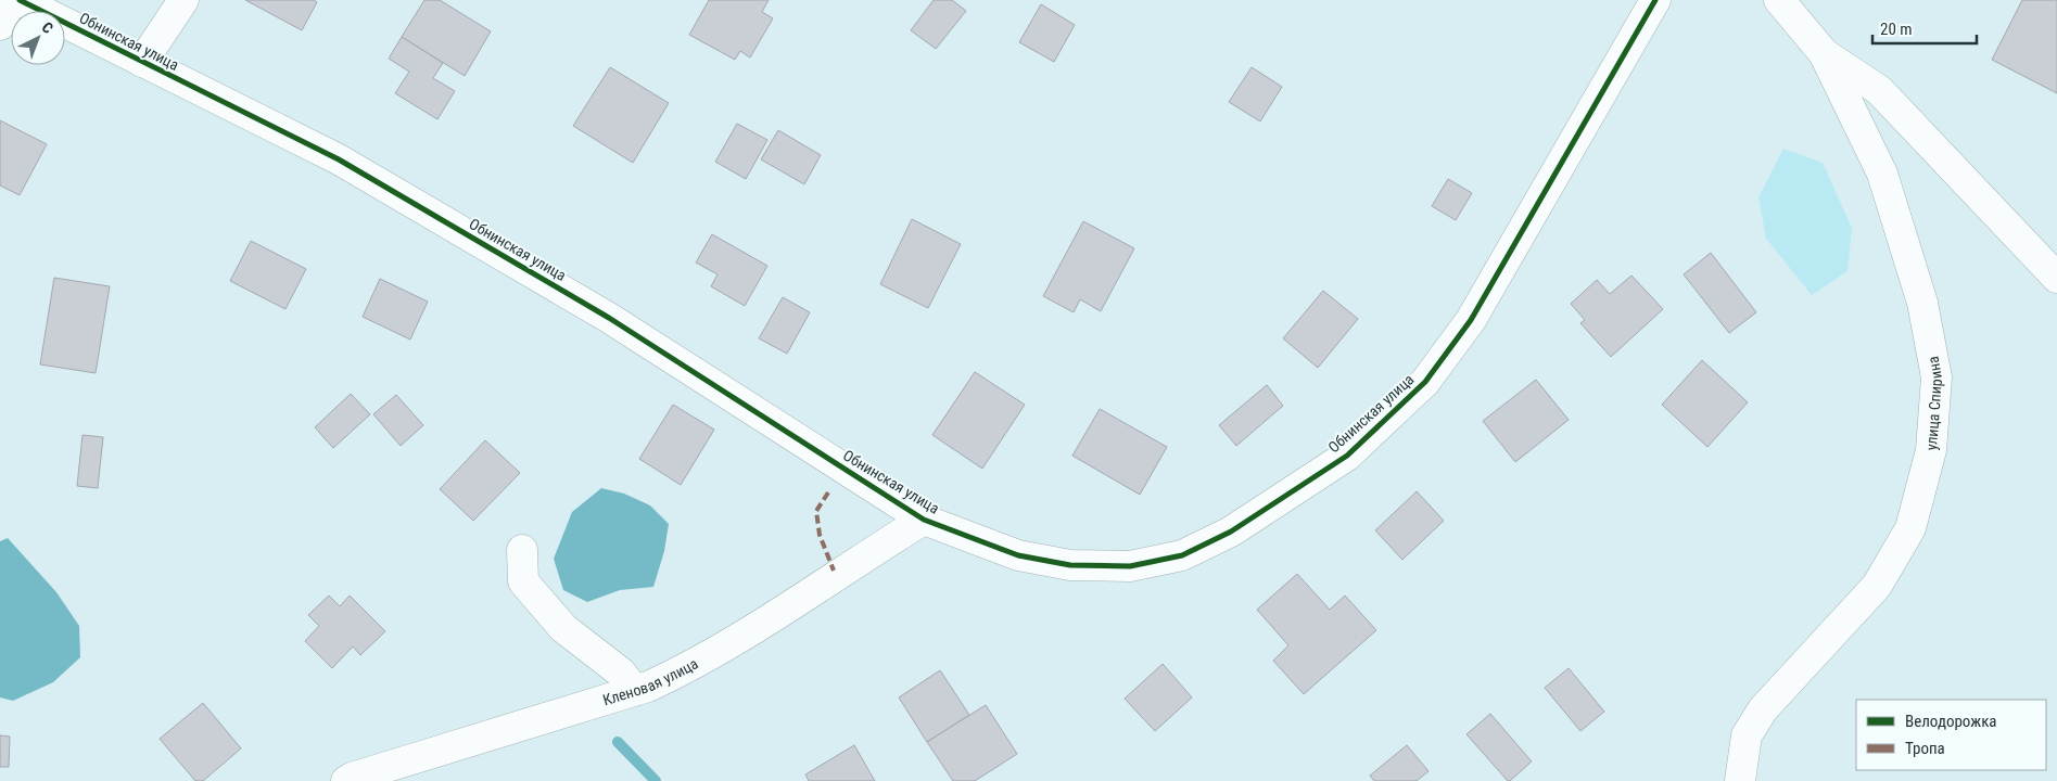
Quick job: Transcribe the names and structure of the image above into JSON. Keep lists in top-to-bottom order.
{
  "streets": {
    "street": ["Обнинская улица", "улица Спирина", "Кленовая улица"]
  },
  "crossings": [
    ["Обнинская улица", "Кленовая улица"]
  ],
  "legend": ["Велодорожка", "Тропа"],
  "scale_bar": "20 m",
  "north": "top right"
}
